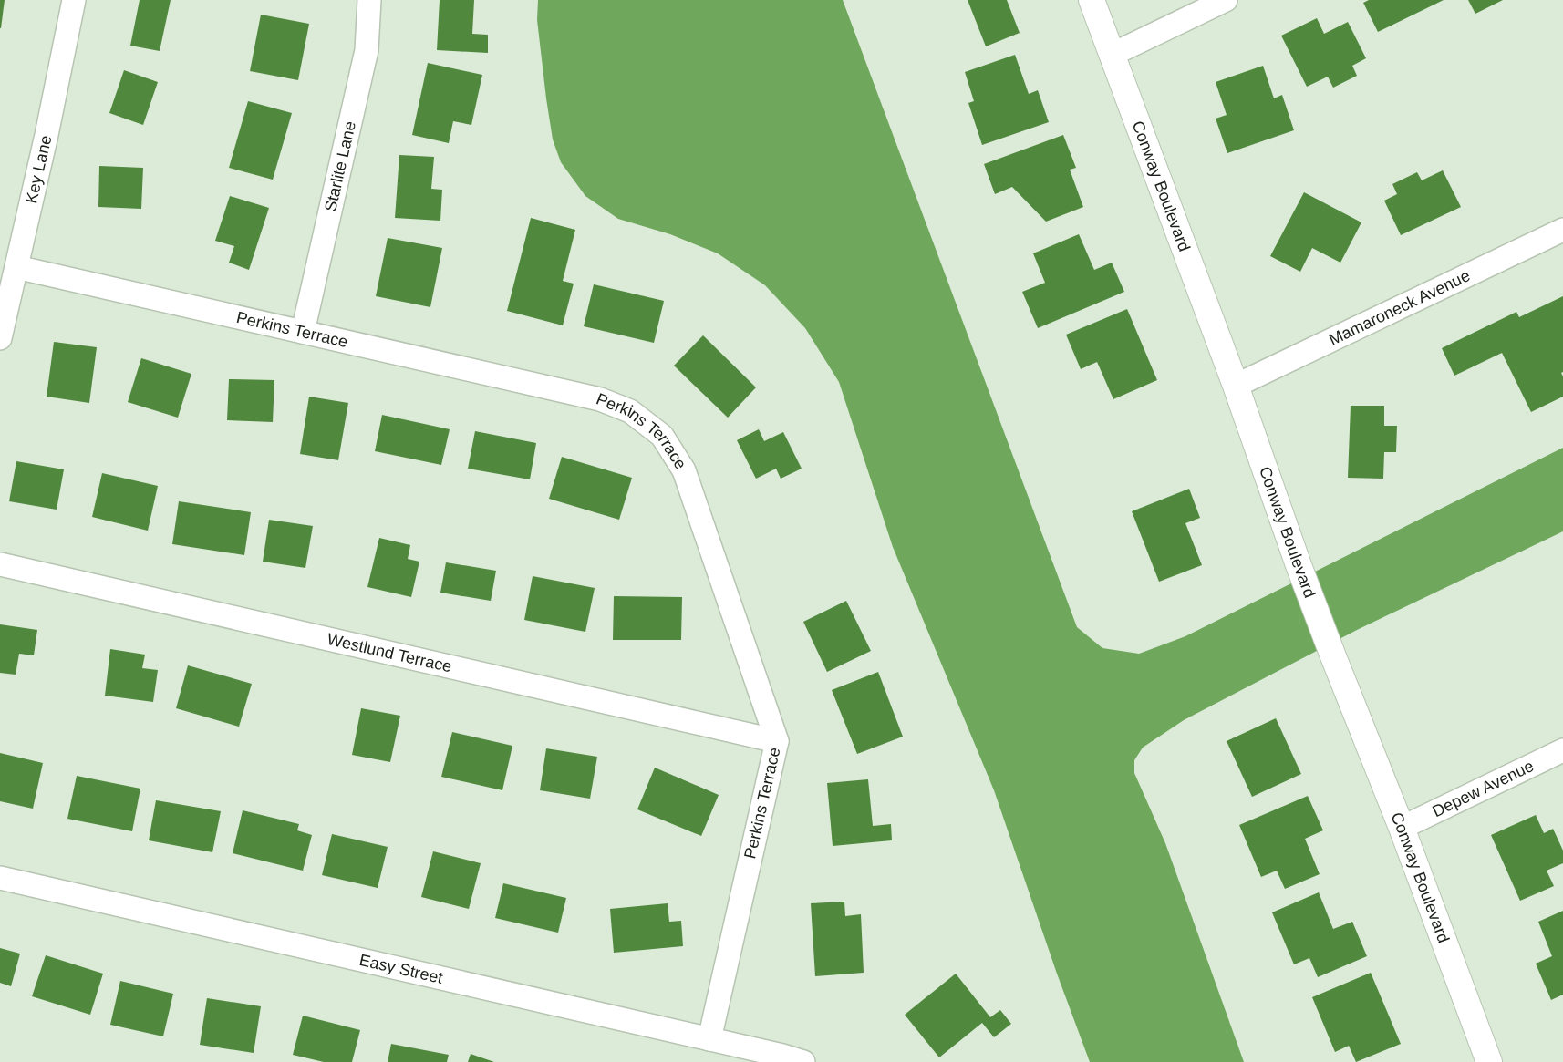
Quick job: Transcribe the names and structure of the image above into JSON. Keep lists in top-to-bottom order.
{
  "streets": {
    "street": [
      "Starlite Lane",
      "Key Lane",
      "Conway Boulevard",
      "Mamaroneck Avenue",
      "Perkins Terrace",
      "Westlund Terrace",
      "Depew Avenue",
      "Easy Street"
    ]
  },
  "crossings": [
    ["Starlite Lane", "Perkins Terrace"],
    ["Key Lane", "Perkins Terrace"],
    ["Conway Boulevard", "Mamaroneck Avenue"],
    ["Conway Boulevard", "Depew Avenue"],
    ["Perkins Terrace", "Westlund Terrace"],
    ["Perkins Terrace", "Easy Street"]
  ]
}
